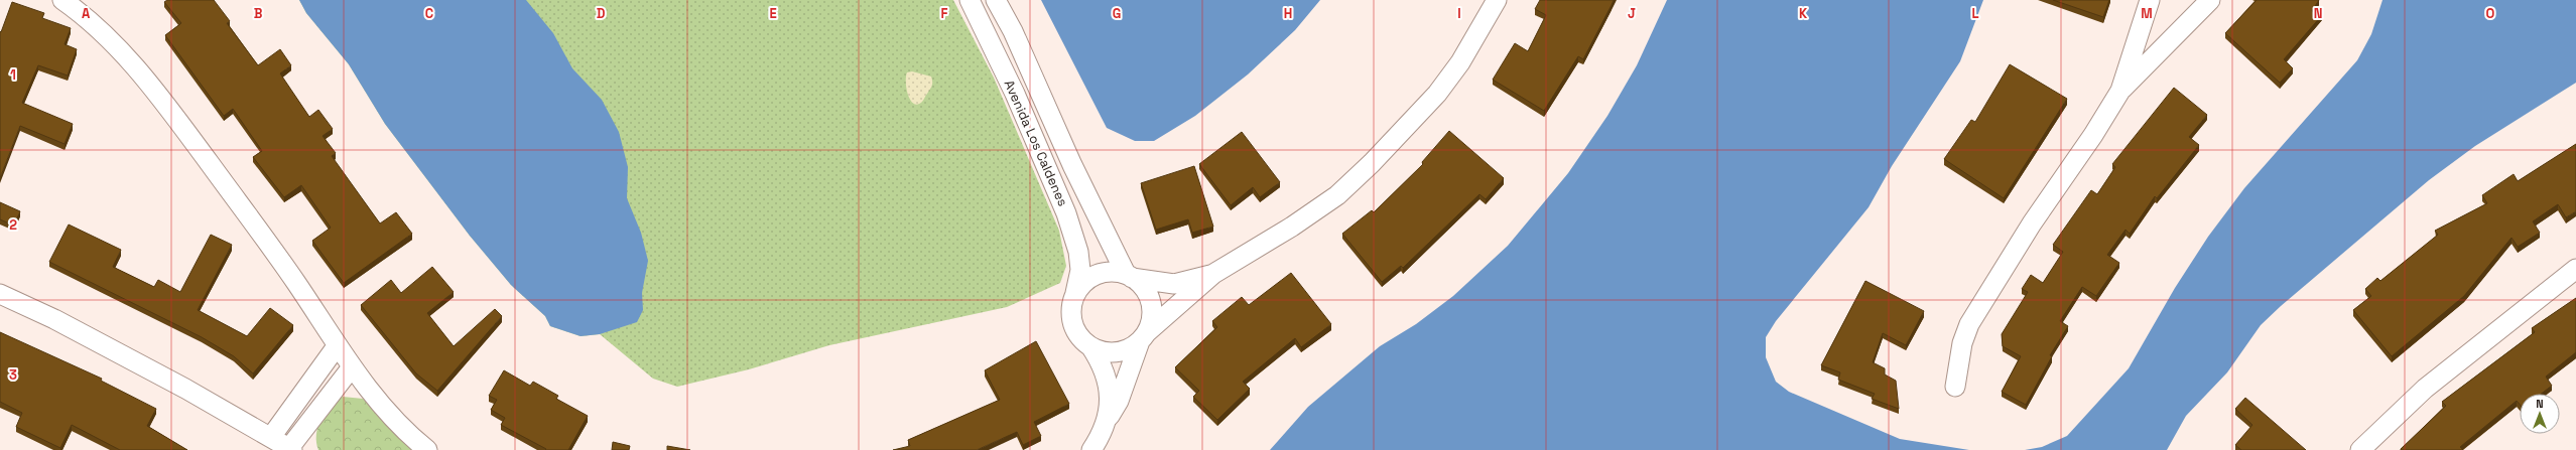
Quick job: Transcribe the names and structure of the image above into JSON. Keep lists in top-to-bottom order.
{
  "streets": {
    "street": ["Avenida Los Caldenes"]
  },
  "north": "top",
  "grid": {
    "columns": [
      "A",
      "B",
      "C",
      "D",
      "E",
      "F",
      "G",
      "H",
      "I",
      "J",
      "K",
      "L",
      "M",
      "N",
      "O"
    ],
    "rows": ["1", "2", "3"]
  }
}
